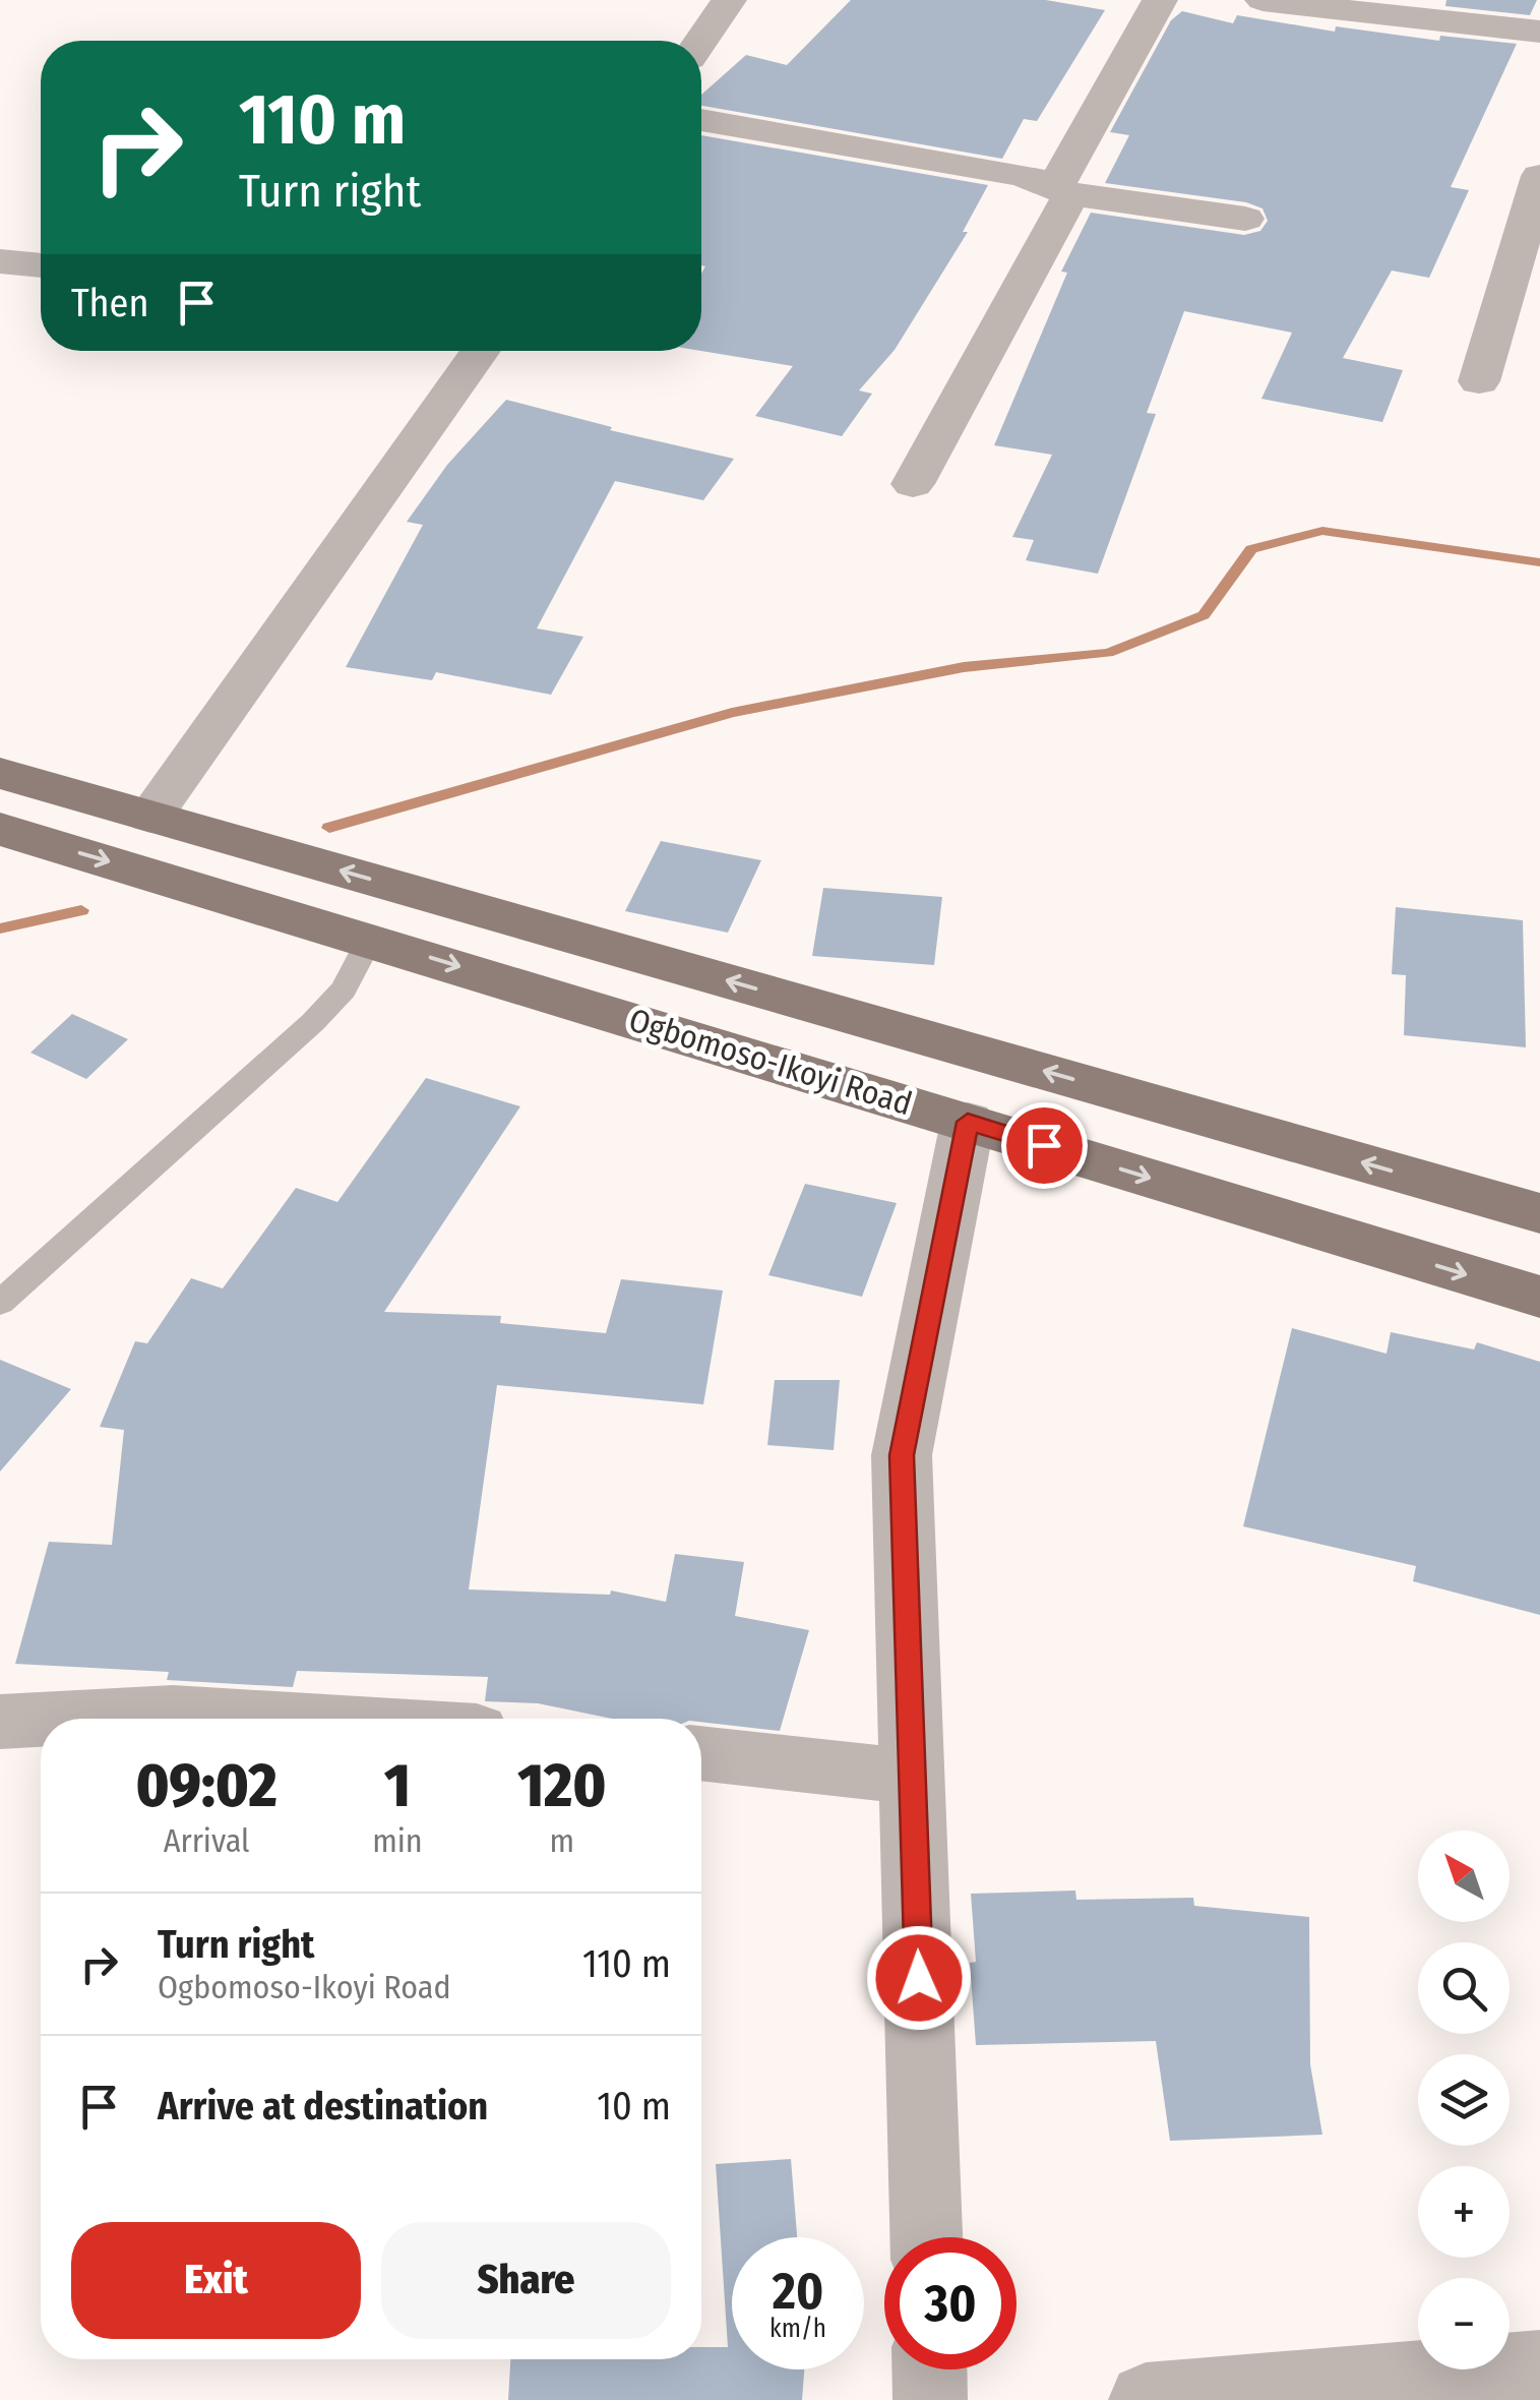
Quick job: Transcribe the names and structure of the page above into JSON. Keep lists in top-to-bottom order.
{
  "streets": {
    "main road": ["Ogbomoso-Ikoyi Road"]
  },
  "north": "top left",
  "page": {
    "turn": ["110 m", "Turn right"],
    "then": "Then",
    "eta": [
      "09:02",
      "Arrival",
      "1",
      "min",
      "120",
      "m"
    ],
    "map_buttons": ["+", "−"],
    "list": [
      {
        "name": "Turn right",
        "note": "Ogbomoso-Ikoyi Road",
        "value": "110 m"
      },
      {
        "name": "Arrive at destination",
        "value": "10 m"
      }
    ],
    "buttons": ["Exit", "Share"],
    "speed": "20 km/h",
    "limit": "30"
  }
}
